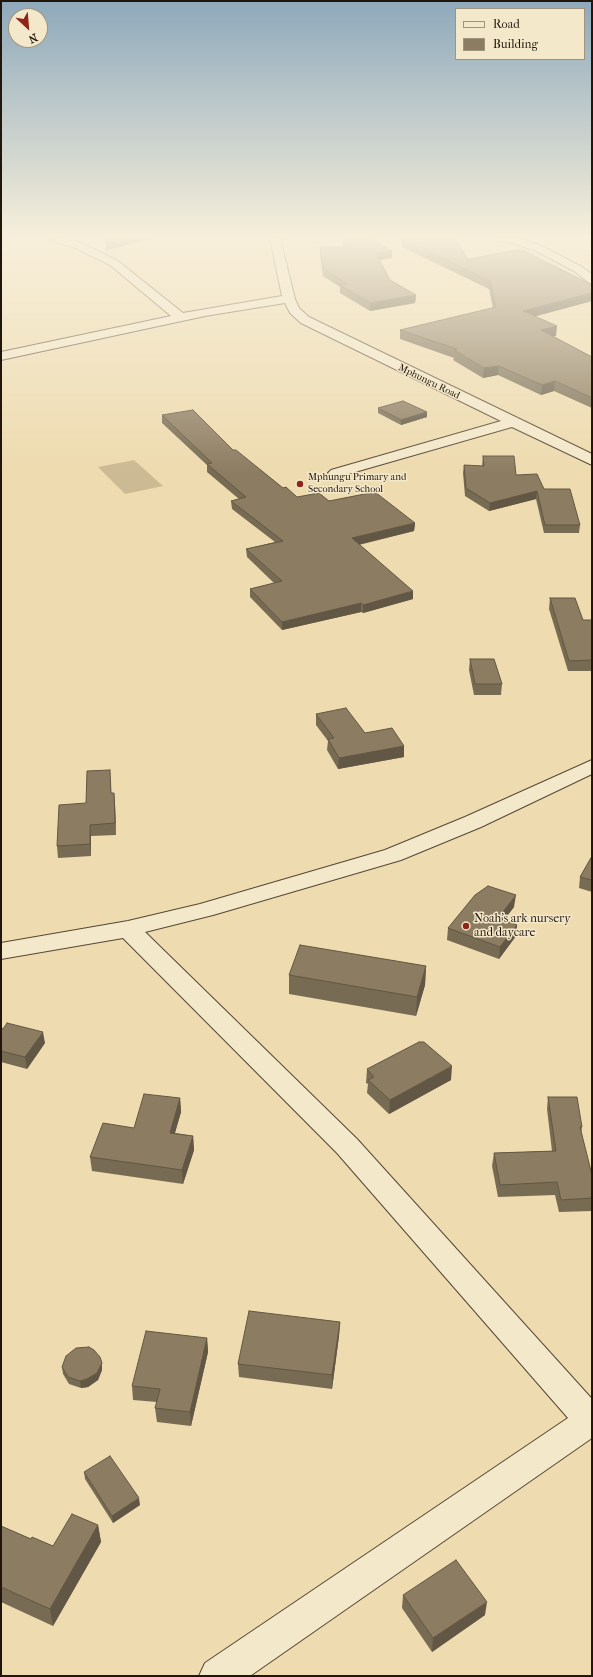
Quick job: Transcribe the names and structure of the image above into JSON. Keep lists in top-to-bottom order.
{
  "streets": {
    "street": ["Mphungu Road"]
  },
  "places": ["Mphungu Primary and Secondary School", "Noah's ark nursery and daycare"],
  "legend": ["Road", "Building"],
  "north": "bottom right"
}
